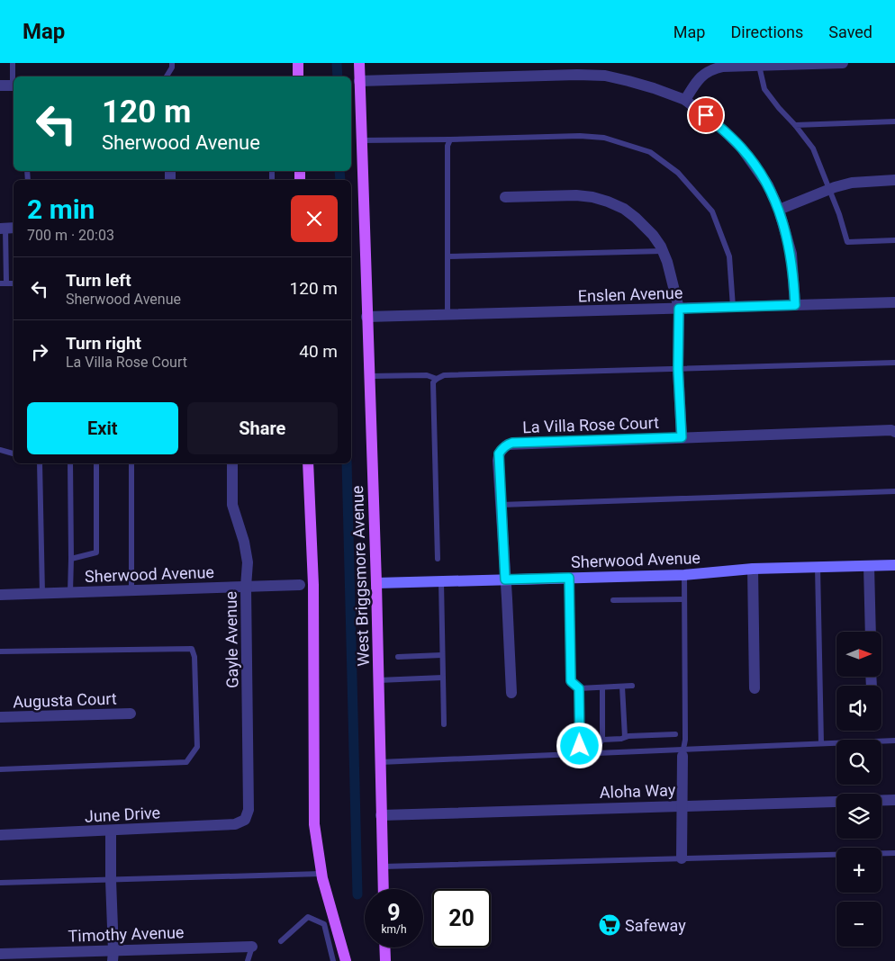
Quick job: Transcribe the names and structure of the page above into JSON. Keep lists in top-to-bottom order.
{
  "streets": {
    "main road": ["West Briggsmore Avenue"],
    "street": [
      "Enslen Avenue",
      "La Villa Rose Court",
      "Sherwood Avenue",
      "Gayle Avenue",
      "Augusta Court",
      "Aloha Way",
      "June Drive",
      "Timothy Avenue"
    ]
  },
  "crossings": [
    ["Enslen Avenue", "West Briggsmore Avenue"],
    ["La Villa Rose Court", "Sherwood Avenue"],
    ["Sherwood Avenue", "West Briggsmore Avenue"],
    ["Sherwood Avenue", "Gayle Avenue"],
    ["West Briggsmore Avenue", "Aloha Way"],
    ["Gayle Avenue", "June Drive"]
  ],
  "places": {
    "supermarket": ["Safeway"]
  },
  "north": "right",
  "page": {
    "header": "Map",
    "nav": ["Map", "Directions", "Saved"],
    "turn": ["120 m", "Sherwood Avenue"],
    "heading": ["2 min", "700 m · 20:03"],
    "list": [
      {
        "name": "Turn left",
        "note": "Sherwood Avenue",
        "value": "120 m"
      },
      {
        "name": "Turn right",
        "note": "La Villa Rose Court",
        "value": "40 m"
      }
    ],
    "buttons": ["Exit", "Share"],
    "map_buttons": ["+", "−"],
    "speed": "9 km/h",
    "limit": "20"
  }
}
